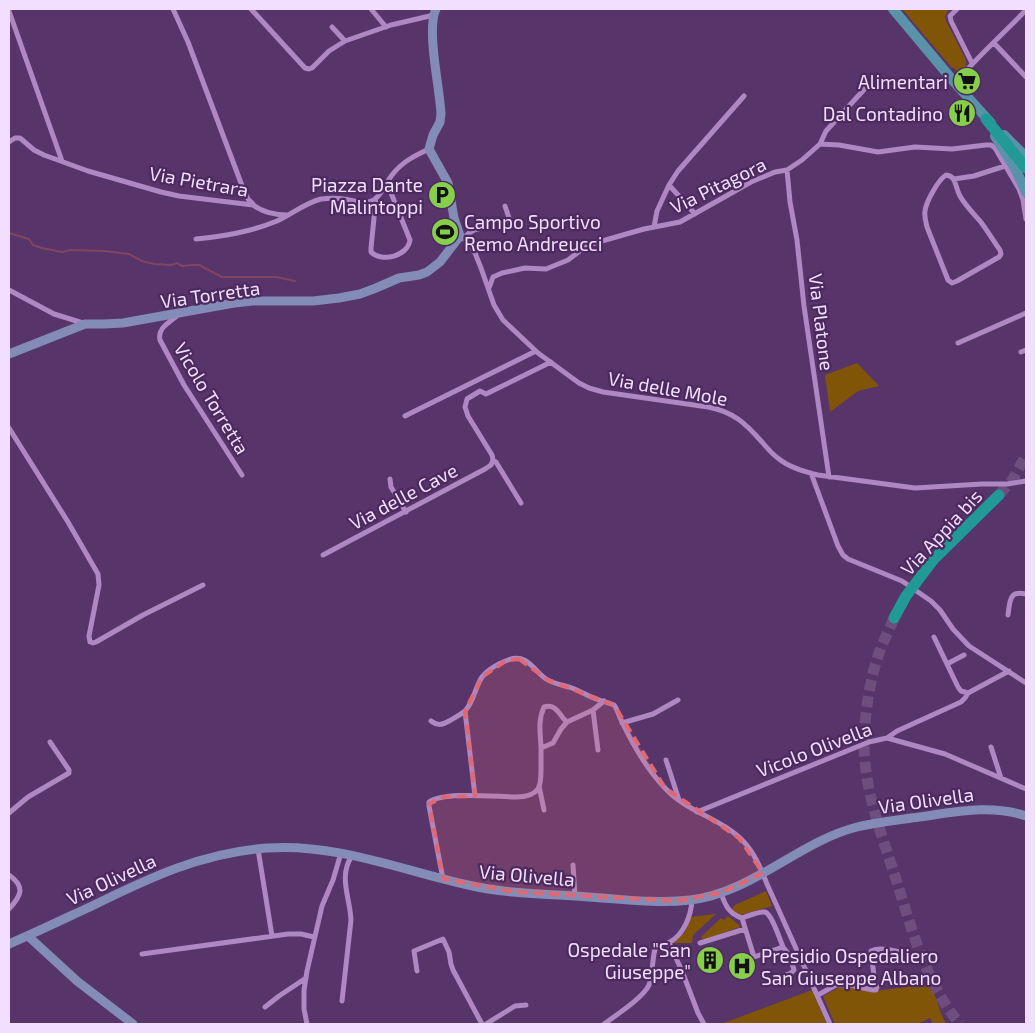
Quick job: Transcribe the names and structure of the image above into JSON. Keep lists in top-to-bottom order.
{
  "streets": {
    "highway": ["Via Appia bis"],
    "main road": ["Via Torretta", "Via Olivella"],
    "street": [
      "Via Pietrara",
      "Via Pitagora",
      "Via Platone",
      "Via delle Mole",
      "Vicolo Torretta",
      "Via delle Cave",
      "Vicolo Olivella"
    ]
  },
  "crossings": [
    ["Via Pitagora", "Via Platone"],
    ["Via Pitagora", "Via delle Mole"],
    ["Via Torretta", "Via delle Mole"],
    ["Via Torretta", "Vicolo Torretta"],
    ["Via Platone", "Via delle Mole"]
  ],
  "places": {
    "supermarket": ["Alimentari"],
    "restaurant": ["Dal Contadino"],
    "parking": ["Piazza Dante Malintoppi"],
    "sports": ["Campo Sportivo Remo Andreucci"],
    "building": ["Ospedale \"San Giuseppe\""],
    "hospital": ["Presidio Ospedaliero San Giuseppe Albano"]
  }
}
